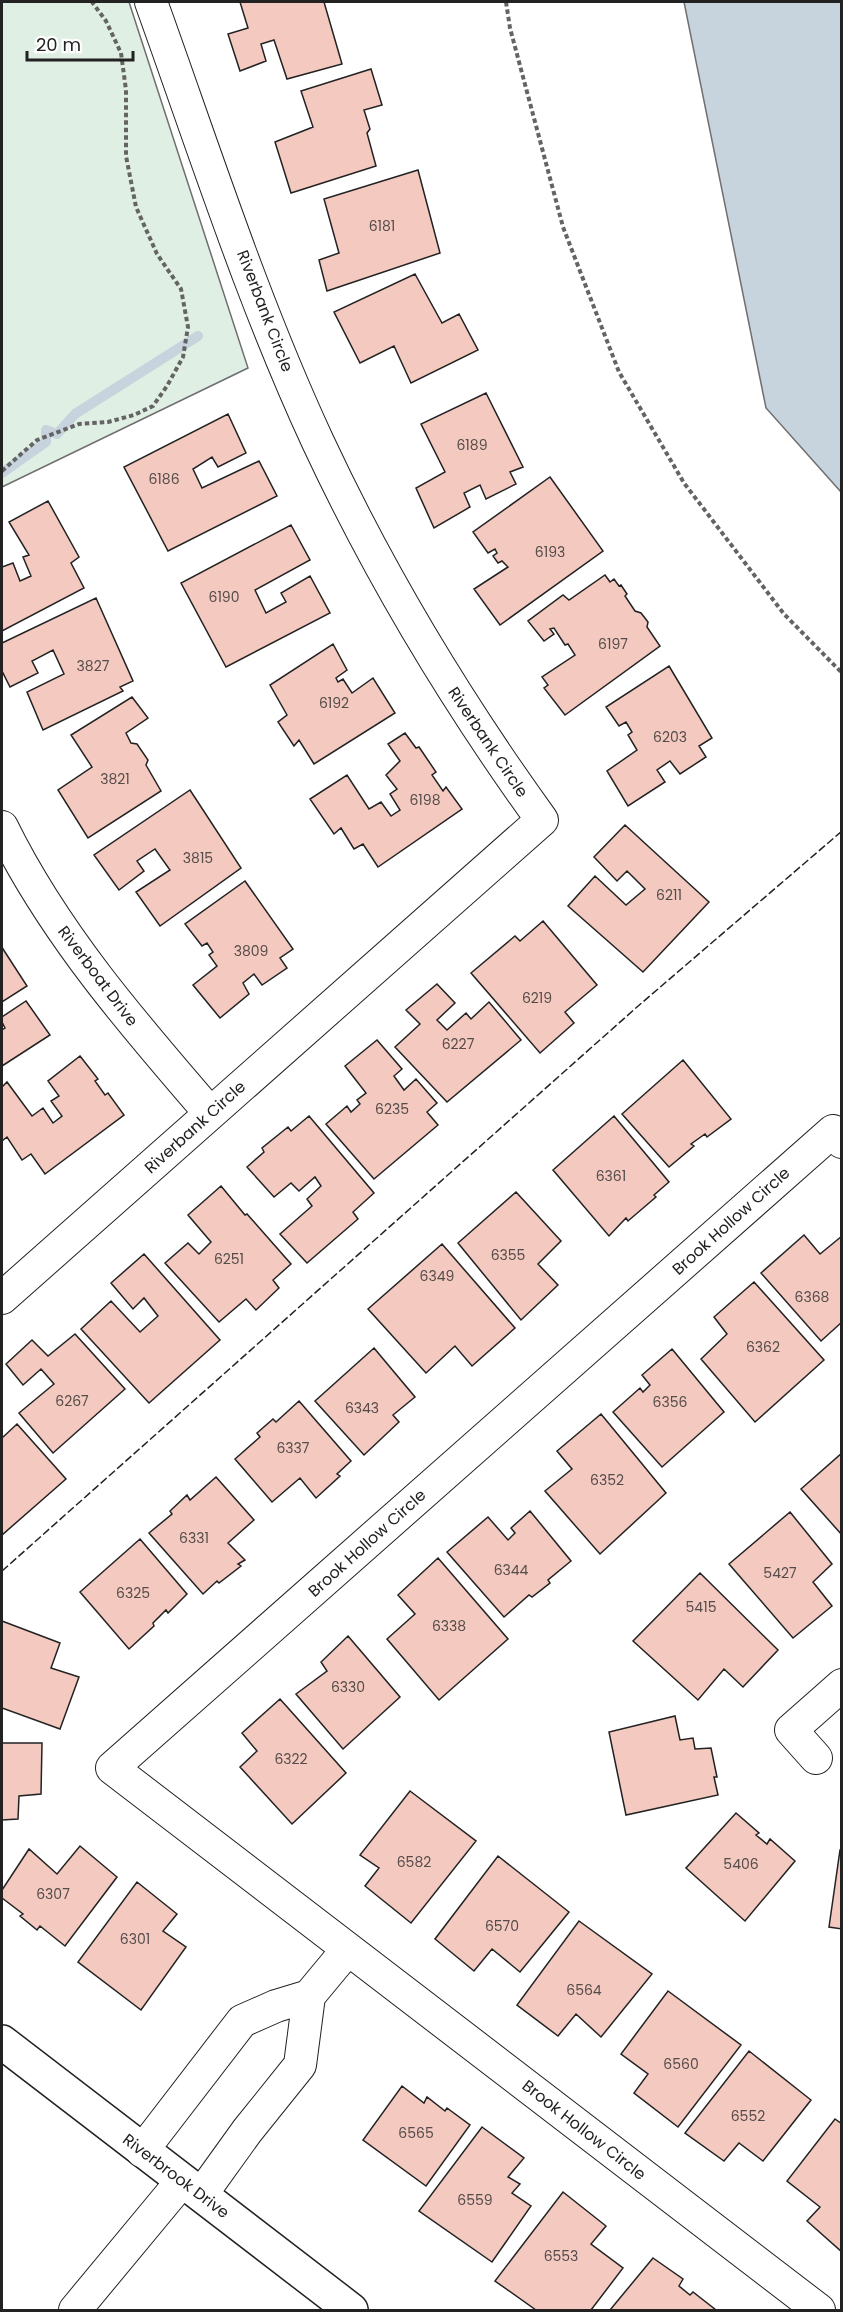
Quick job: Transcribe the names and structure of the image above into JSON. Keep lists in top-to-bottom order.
{
  "streets": {
    "street": [
      "Riverbank Circle",
      "Riverboat Drive",
      "Brook Hollow Circle",
      "Riverbrook Drive"
    ]
  },
  "crossings": [
    ["Riverbank Circle", "Riverboat Drive"]
  ],
  "house_numbers": [
    "6181",
    "6189",
    "6186",
    "6193",
    "6190",
    "6197",
    "3827",
    "6192",
    "6203",
    "3821",
    "6198",
    "3815",
    "6211",
    "3809",
    "6219",
    "6227",
    "6235",
    "6361",
    "6355",
    "6251",
    "6349",
    "6368",
    "6362",
    "6267",
    "6356",
    "6343",
    "6337",
    "6352",
    "6331",
    "6344",
    "5427",
    "6325",
    "5415",
    "6338",
    "6330",
    "6322",
    "6582",
    "5406",
    "6307",
    "6570",
    "6301",
    "6564",
    "6560",
    "6552",
    "6565",
    "6559",
    "6553"
  ],
  "scale_bar": "20 m"
}
